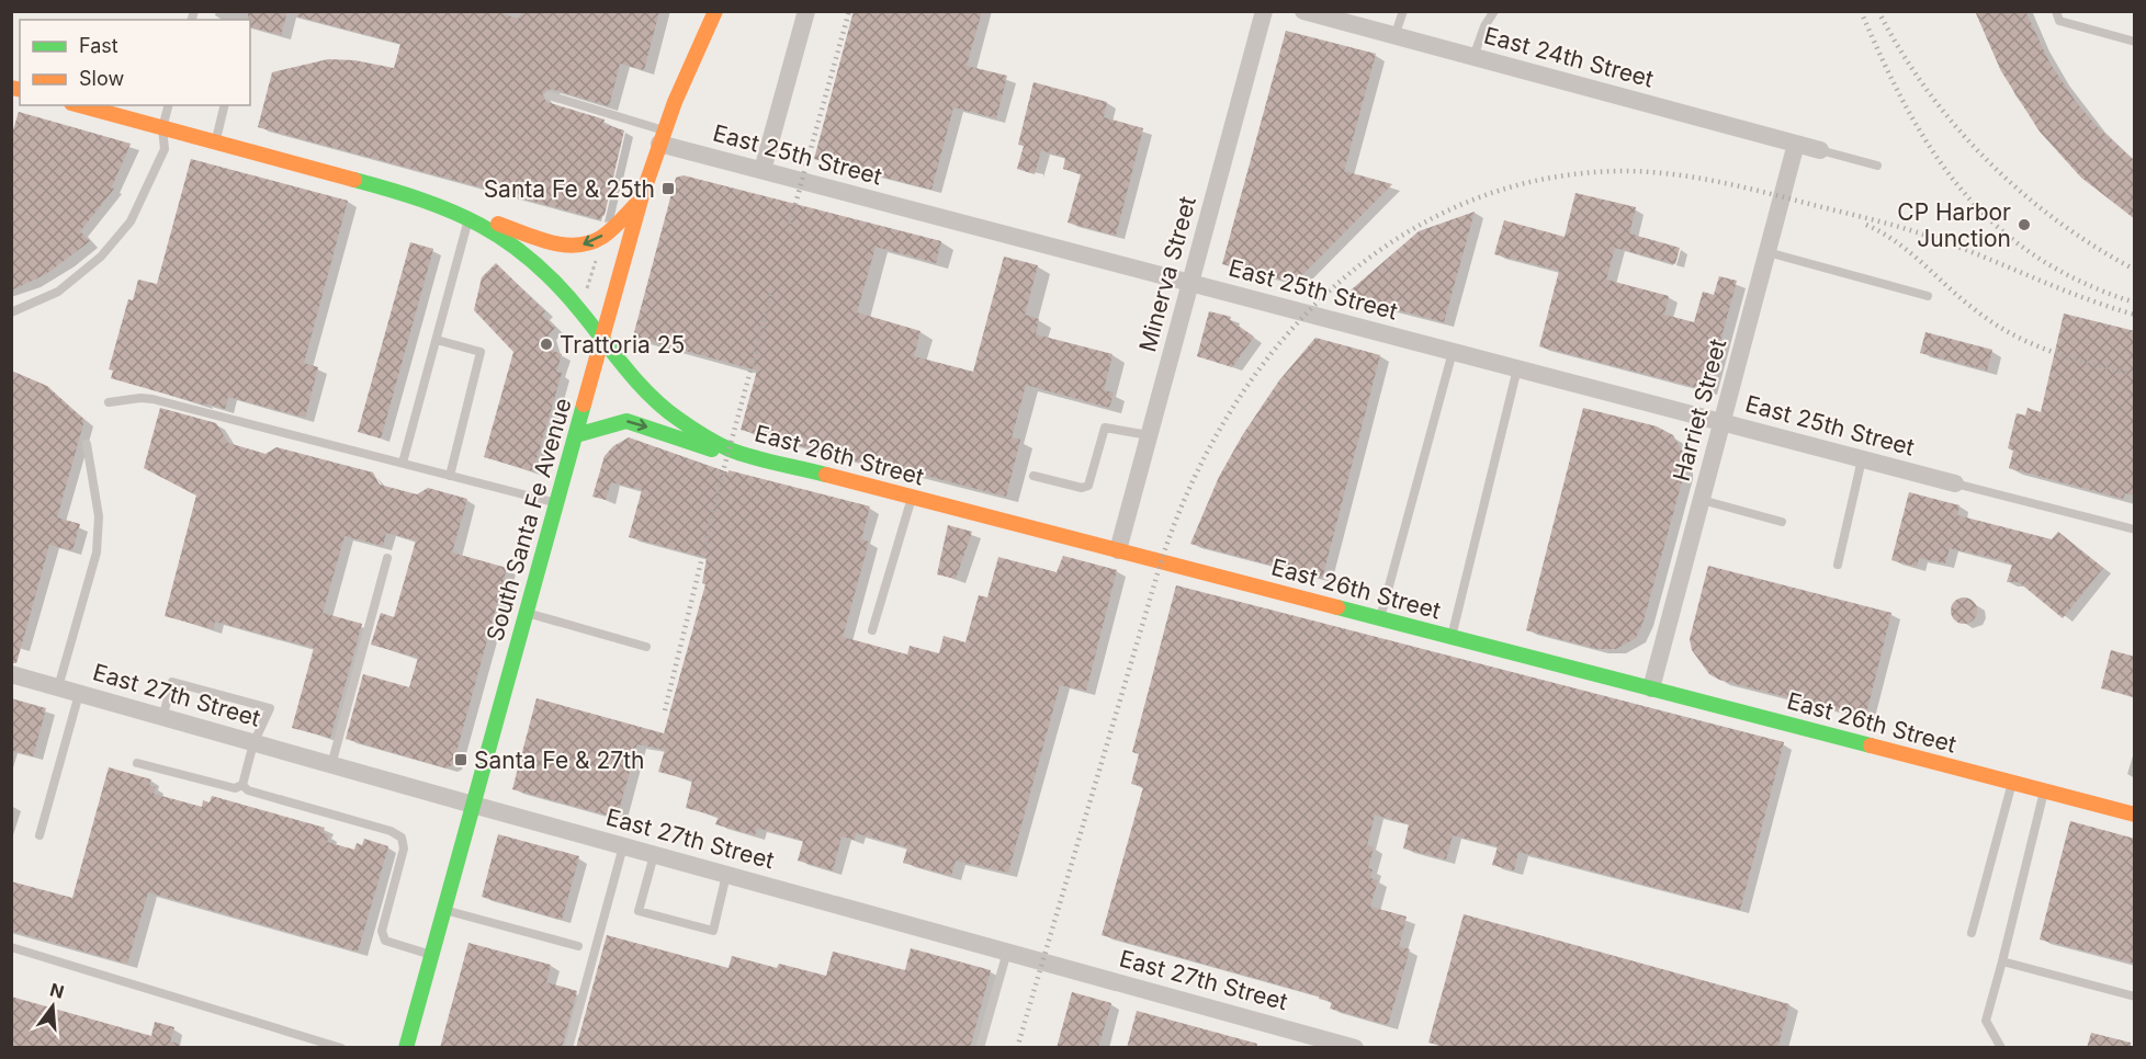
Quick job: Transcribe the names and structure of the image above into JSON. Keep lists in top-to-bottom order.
{
  "streets": {
    "street": [
      "East 24th Street",
      "East 25th Street",
      "Minerva Street",
      "Harriet Street",
      "East 26th Street",
      "South Santa Fe Avenue",
      "East 27th Street"
    ]
  },
  "crossings": [
    ["East 24th Street", "Harriet Street"],
    ["East 25th Street", "Minerva Street"],
    ["East 25th Street", "Harriet Street"],
    ["East 25th Street", "South Santa Fe Avenue"],
    ["Minerva Street", "East 26th Street"],
    ["Harriet Street", "East 26th Street"],
    ["East 26th Street", "South Santa Fe Avenue"],
    ["South Santa Fe Avenue", "East 27th Street"]
  ],
  "places": {
    "transit": ["Santa Fe & 25th", "Santa Fe & 27th"],
    "other": ["CP Harbor Junction", "Trattoria 25"]
  },
  "legend": ["Fast", "Slow"],
  "north": "top"
}
